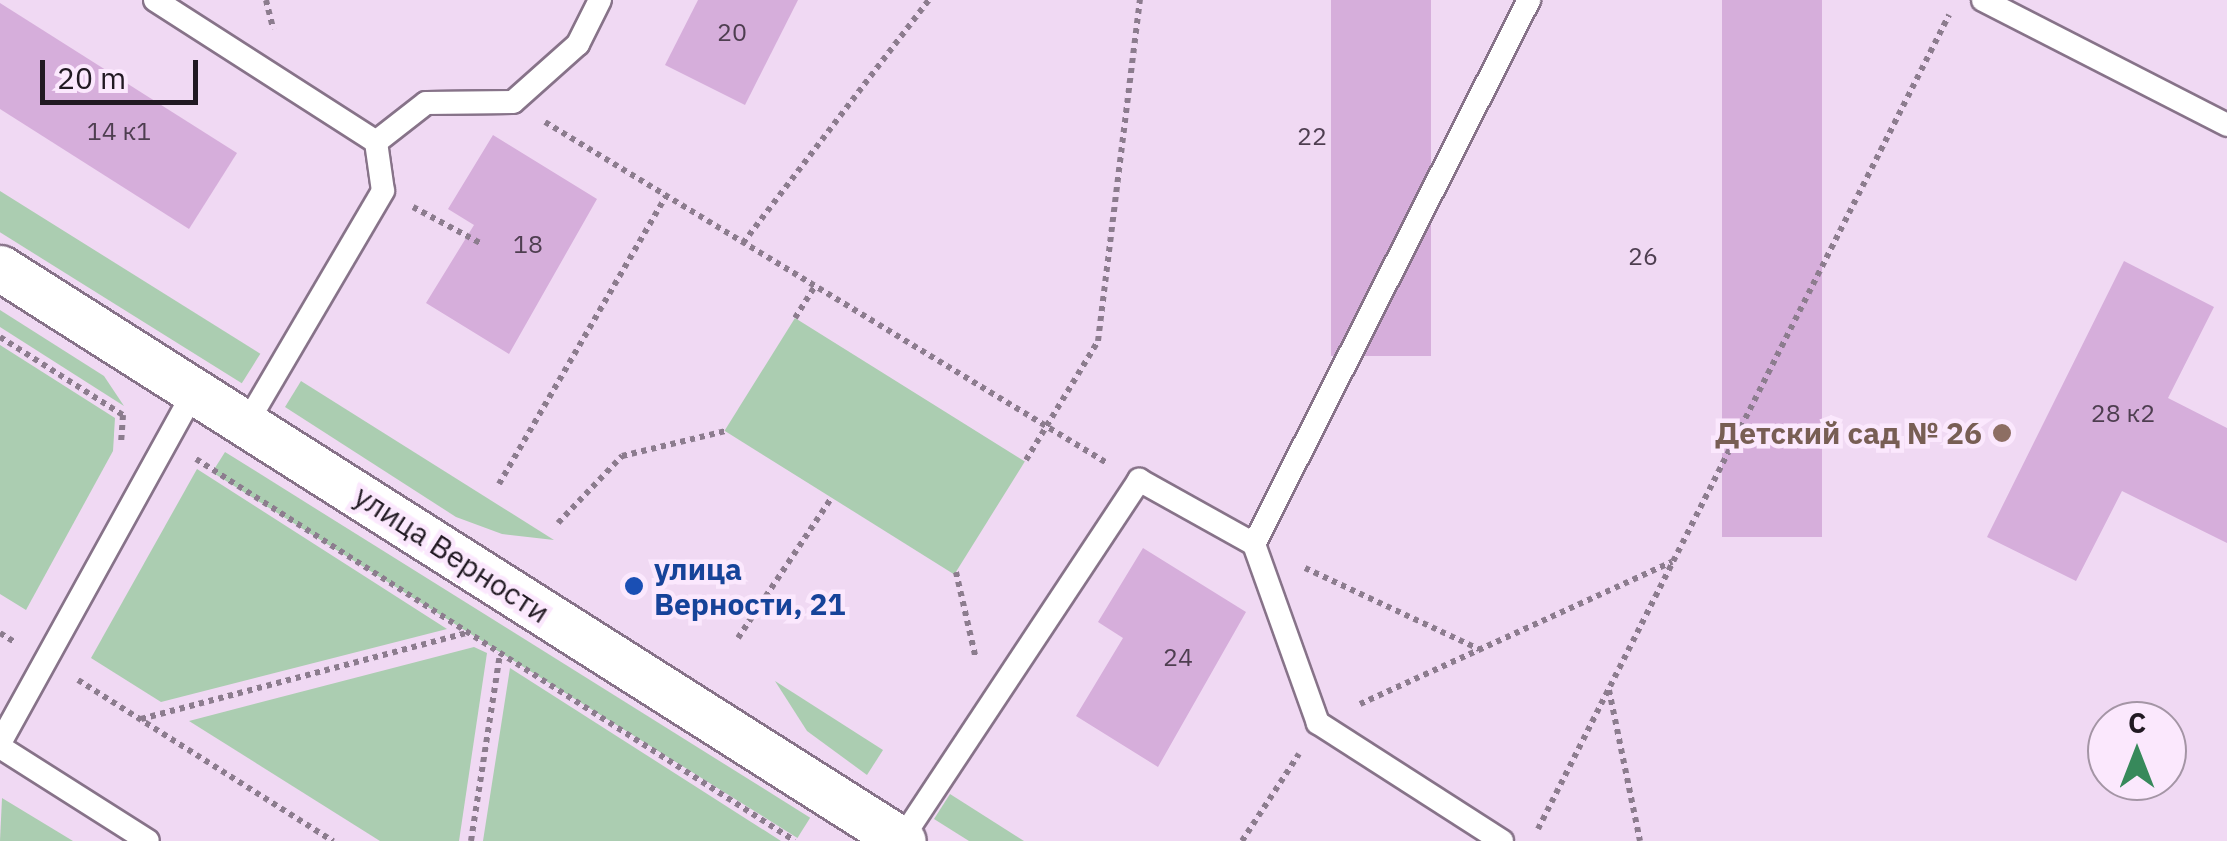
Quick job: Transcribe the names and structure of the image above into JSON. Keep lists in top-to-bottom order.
{
  "streets": {
    "street": ["улица Верности"]
  },
  "places": ["Детский сад № 26", "улица Верности, 21"],
  "house_numbers": [
    "20",
    "14 к1",
    "22",
    "18",
    "26",
    "28 к2",
    "24"
  ],
  "scale_bar": "20 m",
  "north": "top"
}
